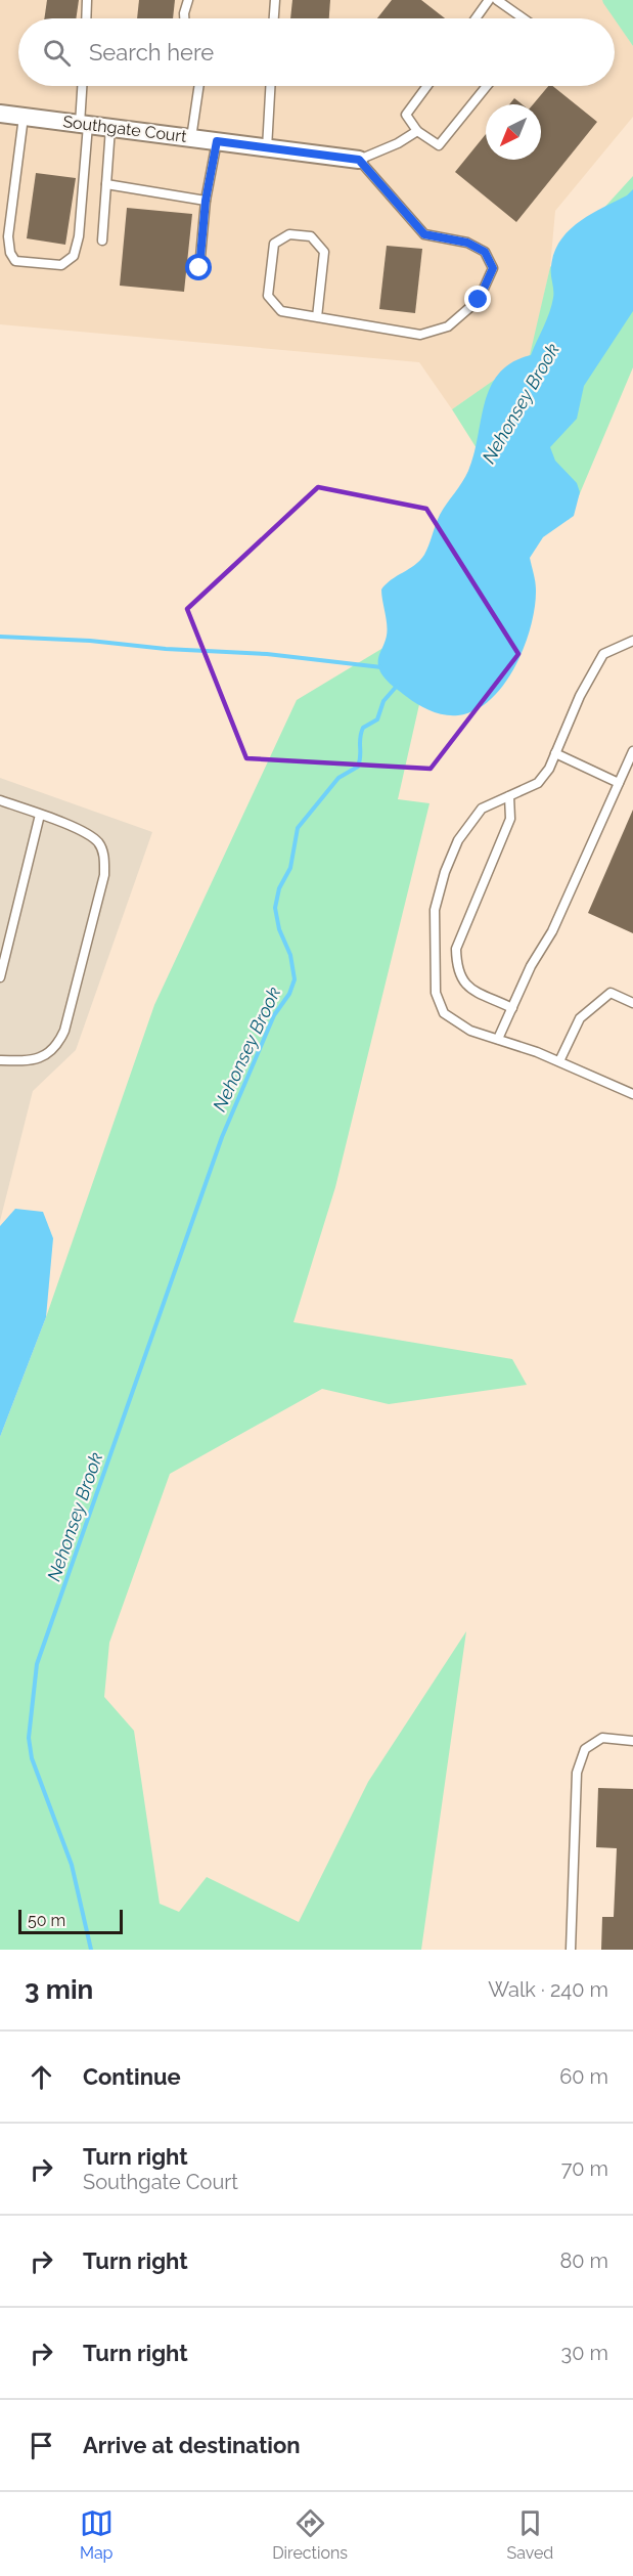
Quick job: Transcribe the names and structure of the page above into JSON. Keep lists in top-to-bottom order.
{
  "streets": {
    "street": ["Southgate Court"]
  },
  "water": ["Nehonsey Brook"],
  "scale_bar": "50 m",
  "north": "bottom left",
  "page": {
    "search": "Search here",
    "scale": "50 m",
    "heading": ["3 min", "Walk · 240 m"],
    "list": [
      ["Continue", "60 m"],
      ["Turn right", "Southgate Court", "70 m"],
      ["Turn right", "80 m"],
      ["Turn right", "30 m"],
      "Arrive at destination"
    ],
    "nav": ["Map", "Directions", "Saved"]
  }
}
